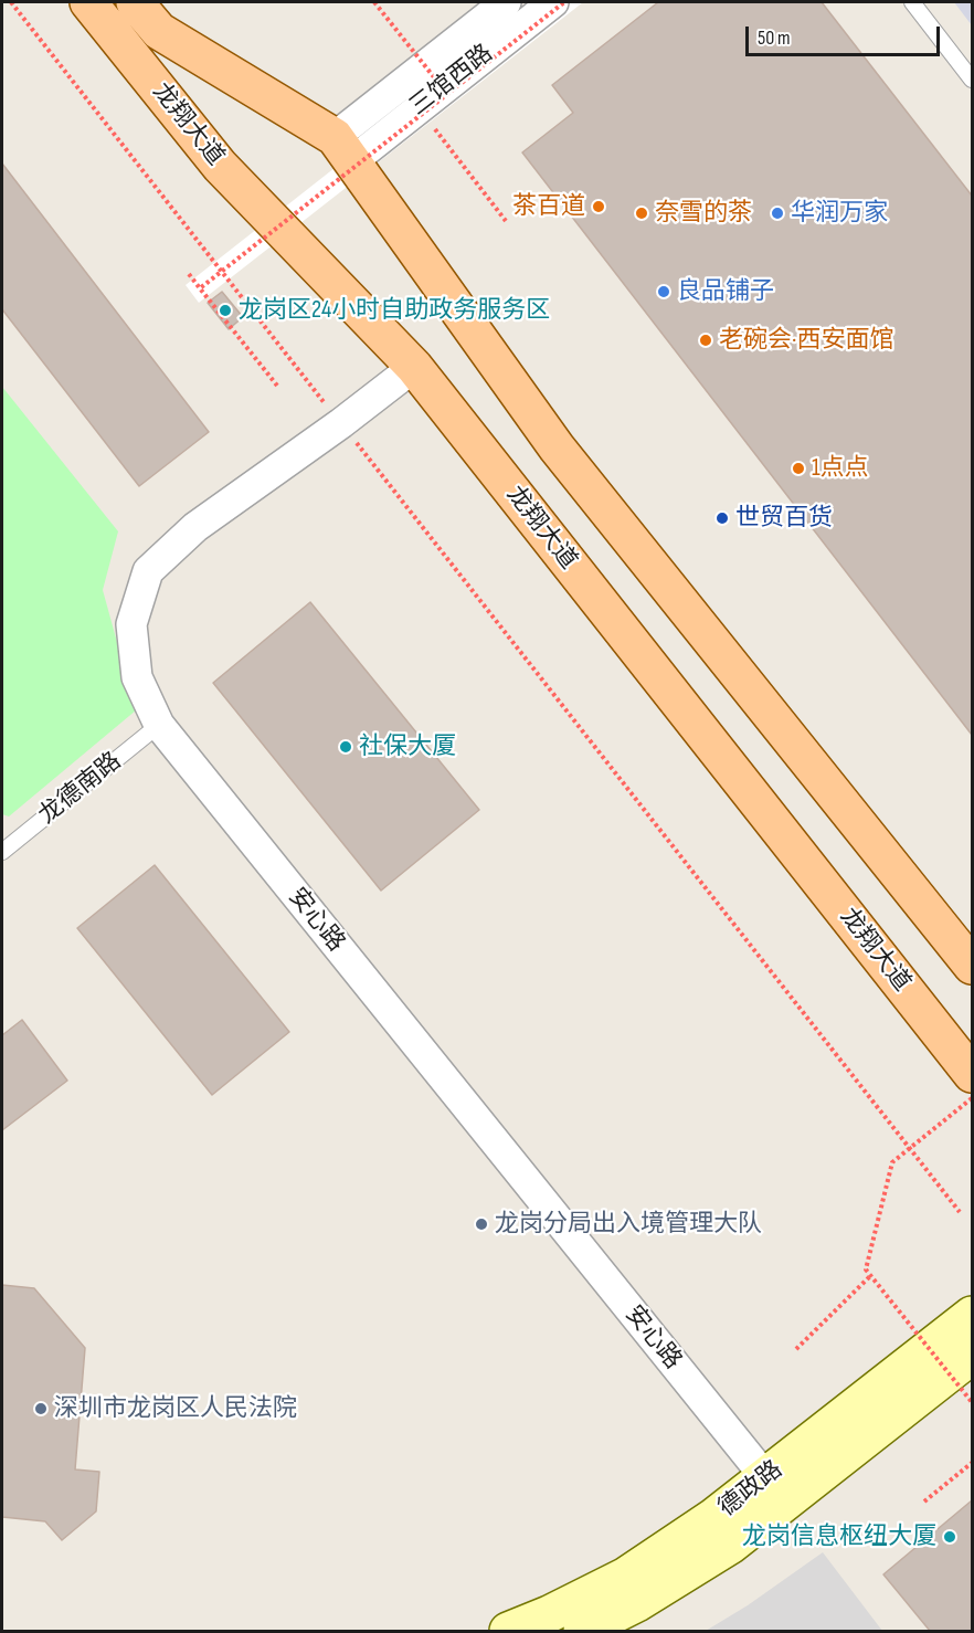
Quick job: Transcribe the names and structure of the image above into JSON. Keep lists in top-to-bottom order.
{
  "streets": {
    "main road": ["龙翔大道", "德政路"],
    "street": ["三馆西路", "安心路"],
    "lane": ["龙德南路"]
  },
  "crossings": [
    ["三馆西路", "龙翔大道"],
    ["龙翔大道", "安心路"],
    ["龙德南路", "安心路"],
    ["安心路", "德政路"]
  ],
  "places": [
    "茶百道",
    "奈雪的茶",
    "华润万家",
    "良品铺子",
    "龙岗区24小时自助政务服务区",
    "老碗会·西安面馆",
    "1点点",
    "世贸百货",
    "社保大厦",
    "龙岗分局出入境管理大队",
    "深圳市龙岗区人民法院",
    "龙岗信息枢纽大厦"
  ],
  "scale_bar": "50 m"
}
